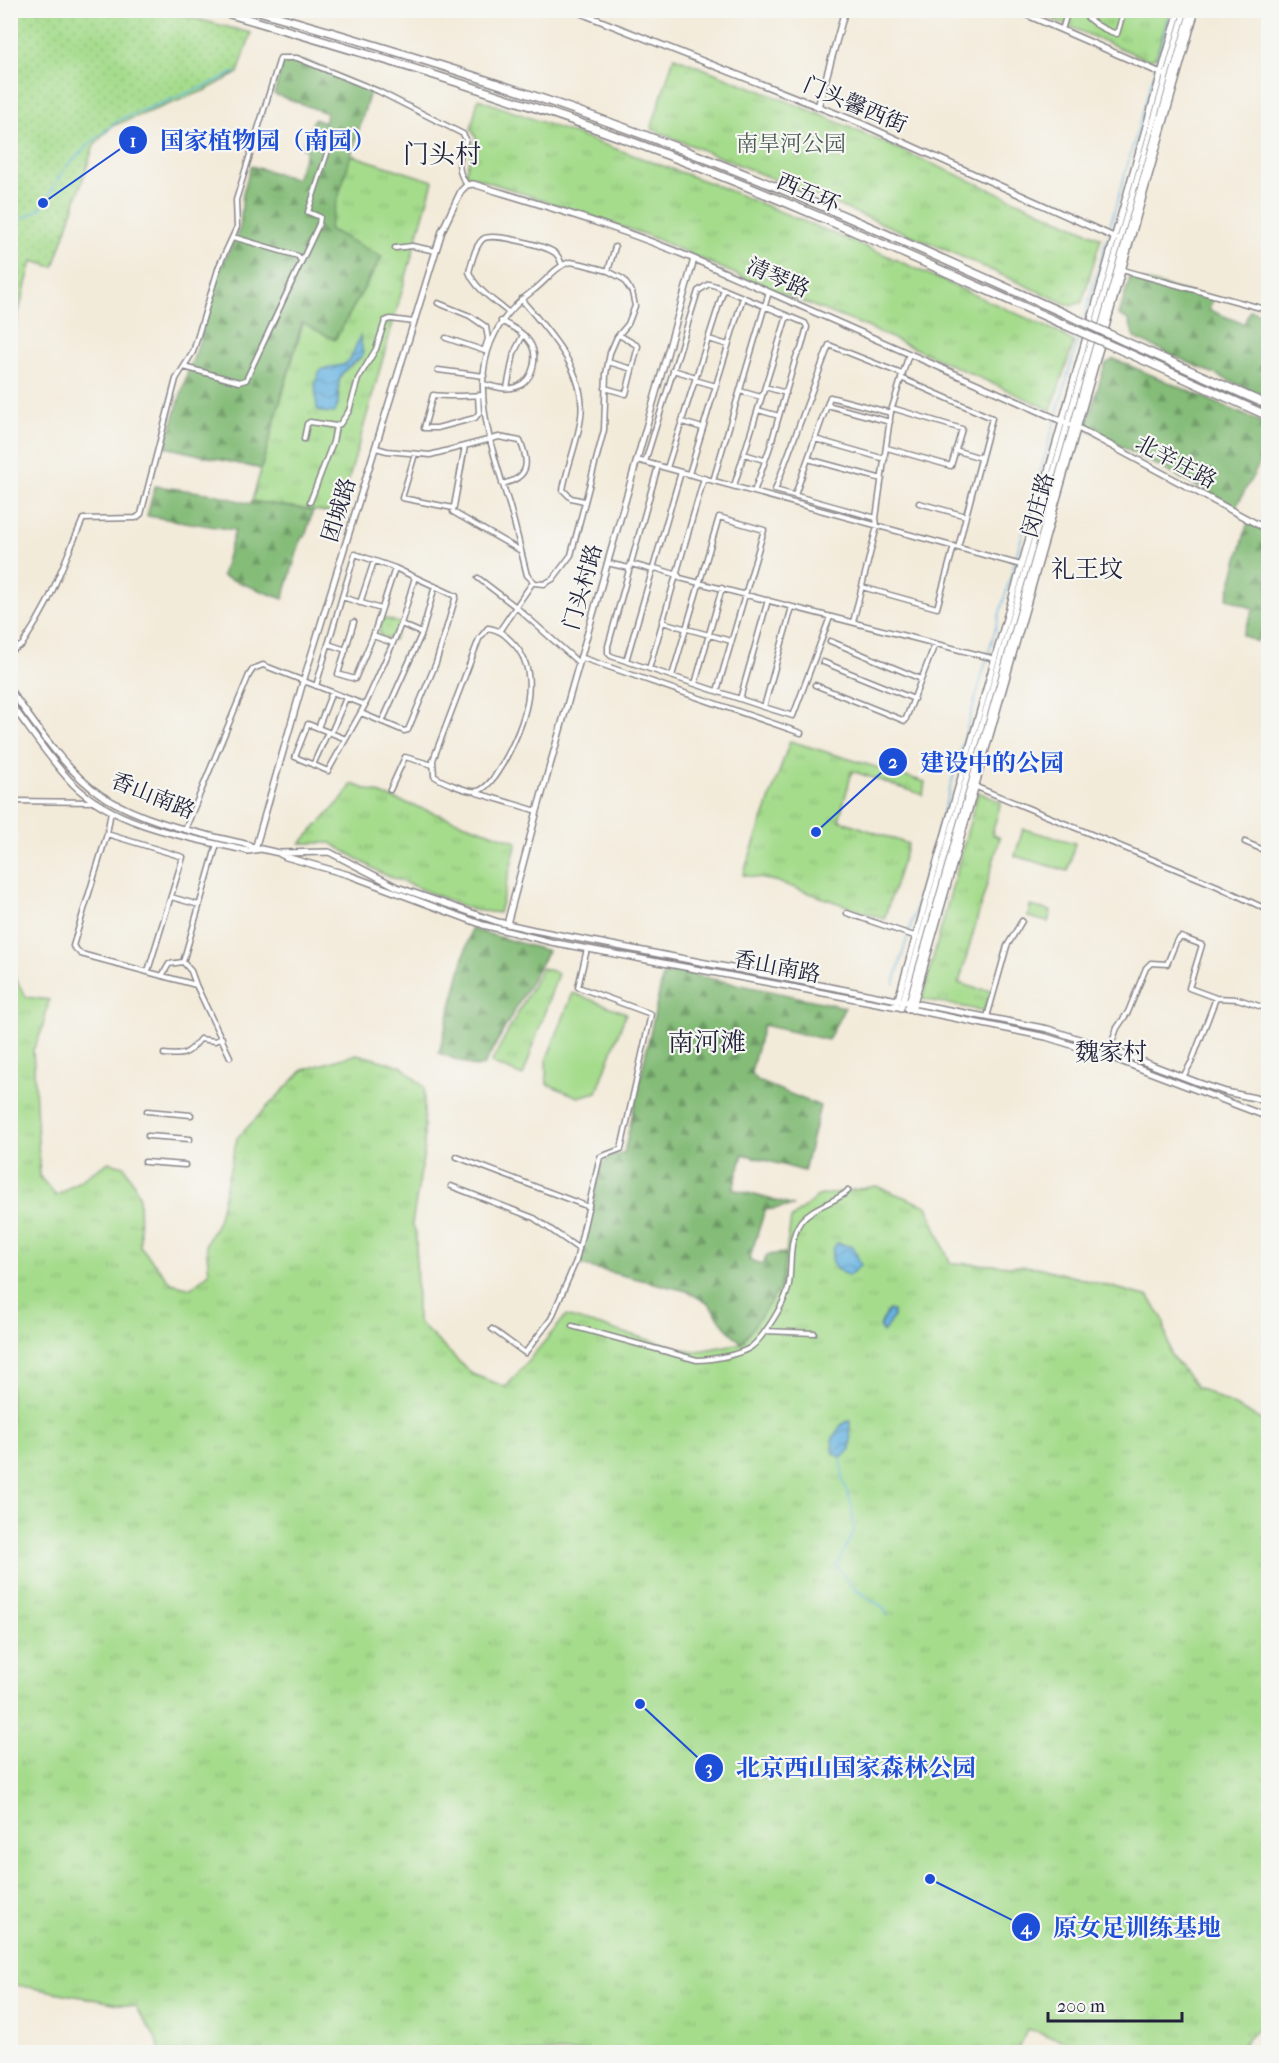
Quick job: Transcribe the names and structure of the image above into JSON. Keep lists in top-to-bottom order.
{
  "streets": {
    "highway": ["西五环"],
    "street": [
      "门头馨西街",
      "清琴路",
      "北辛庄路",
      "闵庄路",
      "团城路",
      "门头村路",
      "香山南路"
    ]
  },
  "crossings": [
    ["门头馨西街", "闵庄路"],
    ["清琴路", "北辛庄路"],
    ["清琴路", "闵庄路"],
    ["清琴路", "团城路"],
    ["清琴路", "门头村路"],
    ["北辛庄路", "闵庄路"],
    ["闵庄路", "香山南路"],
    ["团城路", "香山南路"],
    ["门头村路", "香山南路"]
  ],
  "districts": [
    "门头村",
    "礼王坟",
    "南河滩",
    "魏家村"
  ],
  "parks": ["南旱河公园"],
  "places": [
    "国家植物园（南园）",
    "建设中的公园",
    "北京西山国家森林公园",
    "原女足训练基地"
  ],
  "scale_bar": "200 m"
}
